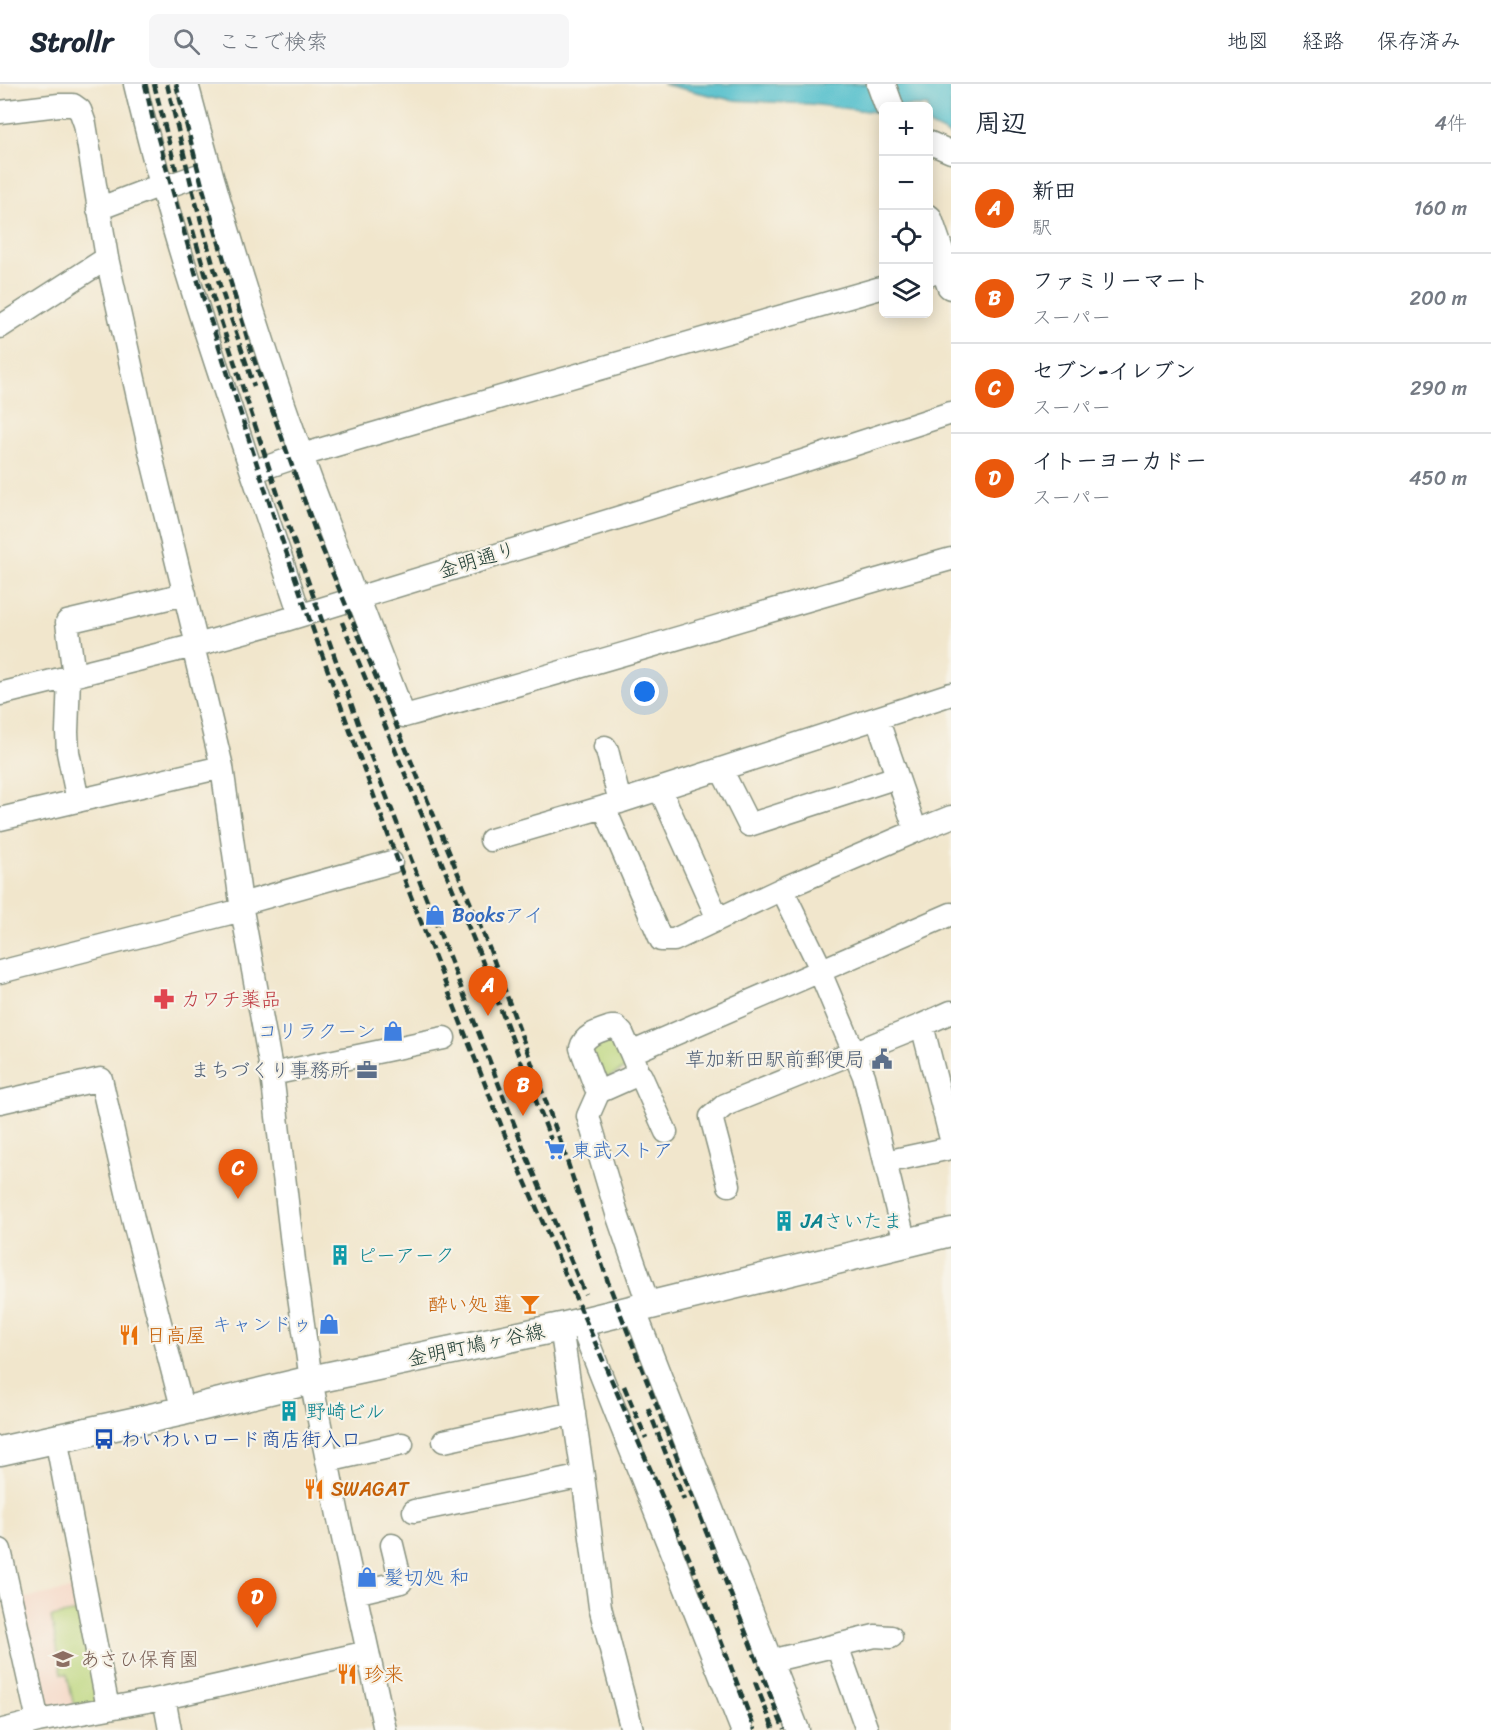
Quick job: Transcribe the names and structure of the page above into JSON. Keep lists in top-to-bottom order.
{
  "streets": {
    "main road": ["金明町鳩ヶ谷線"],
    "street": ["金明通り"]
  },
  "places": {
    "shop": [
      "Booksアイ",
      "コリラクーン",
      "キャンドゥ",
      "髪切処 和"
    ],
    "pharmacy": ["カワチ薬品"],
    "public building": ["草加新田駅前郵便局"],
    "office": ["まちづくり事務所"],
    "supermarket": ["東武ストア"],
    "building": ["JAさいたま", "ピーアーク", "野崎ビル"],
    "bar": ["酔い処 蓮"],
    "restaurant": ["日高屋", "SWAGAT", "珍来"],
    "bus stop": ["わいわいロード商店街入口"],
    "school or university": ["あさひ保育園"]
  },
  "page": {
    "header": "Strollr",
    "search": "ここで検索",
    "nav": ["地図", "経路", "保存済み"],
    "heading": ["周辺", "4件"],
    "map_buttons": ["+", "−"],
    "list": [
      {
        "mark": "A",
        "name": "新田",
        "note": "駅",
        "value": "160 m"
      },
      {
        "mark": "B",
        "name": "ファミリーマート",
        "note": "スーパー",
        "value": "200 m"
      },
      {
        "mark": "C",
        "name": "セブン-イレブン",
        "note": "スーパー",
        "value": "290 m"
      },
      {
        "mark": "D",
        "name": "イトーヨーカドー",
        "note": "スーパー",
        "value": "450 m"
      }
    ],
    "pins": [
      "A",
      "B",
      "C",
      "D"
    ]
  }
}
